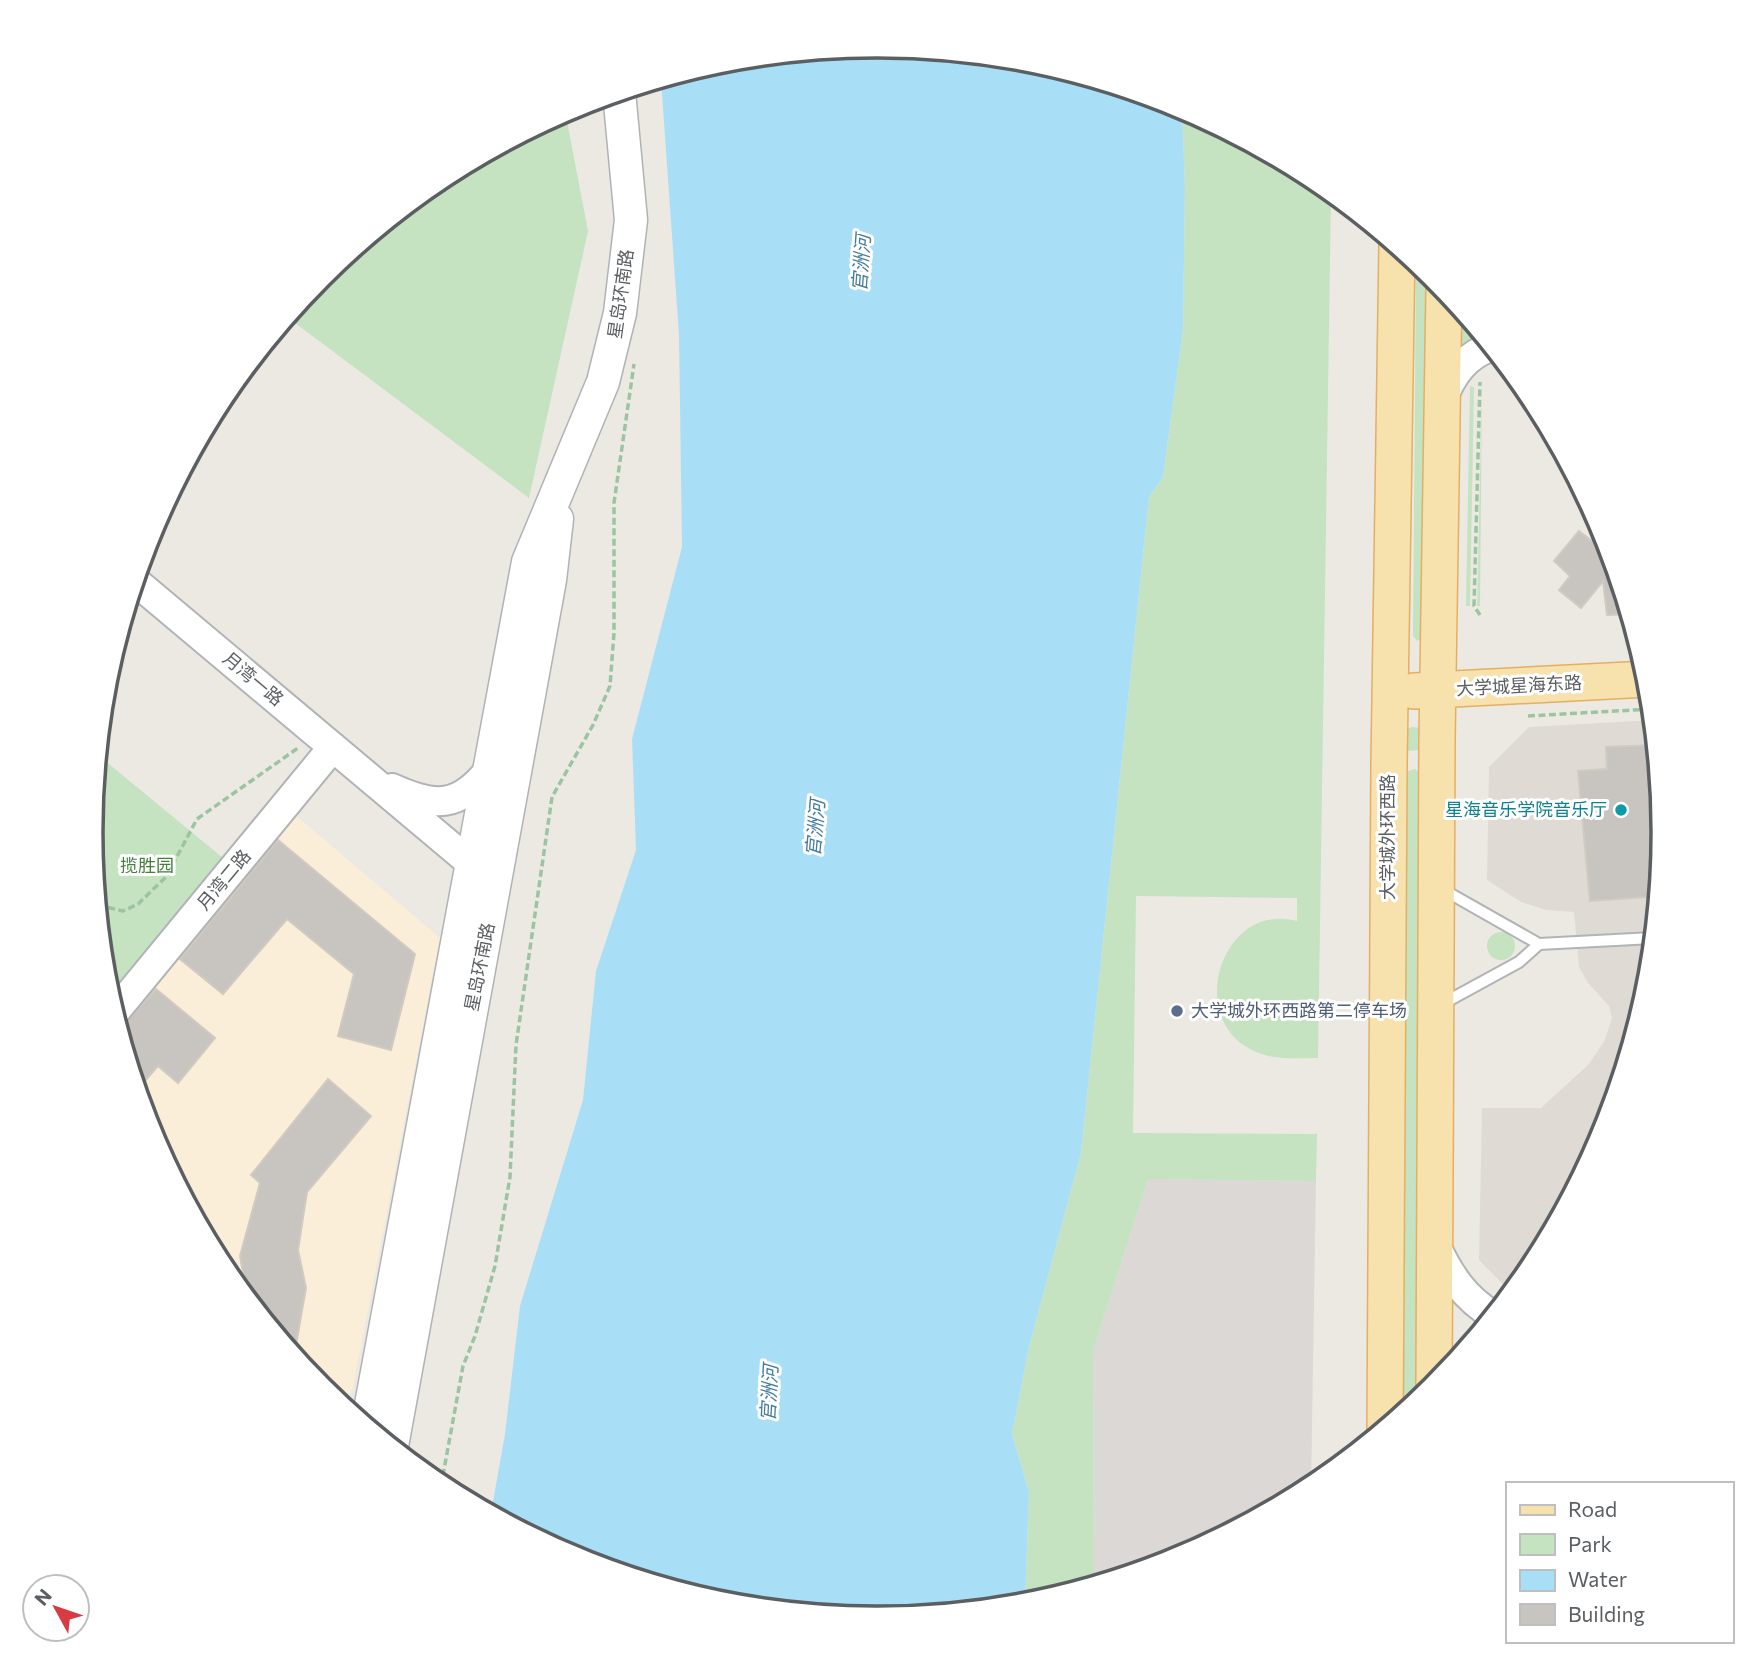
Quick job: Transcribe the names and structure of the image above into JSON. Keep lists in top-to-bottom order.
{
  "streets": {
    "main road": ["星岛环南路", "大学城星海东路", "大学城外环西路"],
    "street": ["月湾一路", "月湾二路"]
  },
  "crossings": [
    ["星岛环南路", "月湾一路"],
    ["月湾一路", "月湾二路"],
    ["大学城星海东路", "大学城外环西路"]
  ],
  "water": ["官洲河"],
  "parks": ["揽胜园"],
  "places": ["星海音乐学院音乐厅", "大学城外环西路第二停车场"],
  "legend": [
    "Road",
    "Park",
    "Water",
    "Building"
  ],
  "north": "top left"
}
